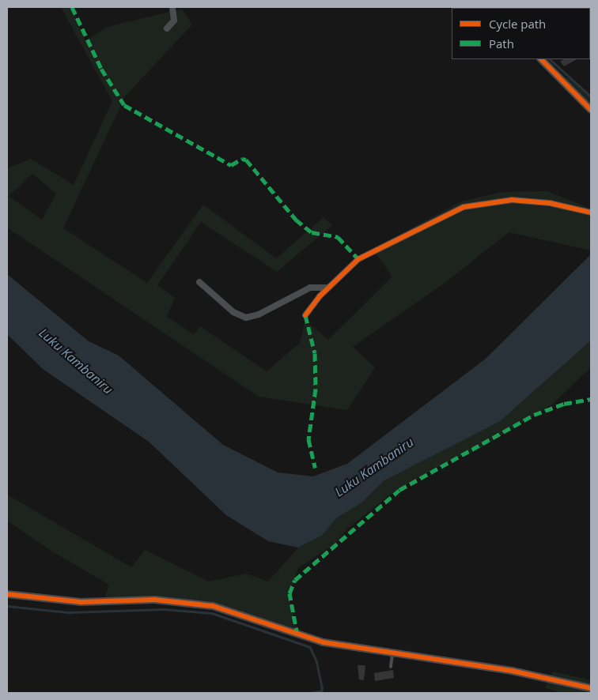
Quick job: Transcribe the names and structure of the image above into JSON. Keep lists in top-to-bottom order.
{
  "water": ["Luku Kambaniru"],
  "legend": ["Cycle path", "Path"]
}
